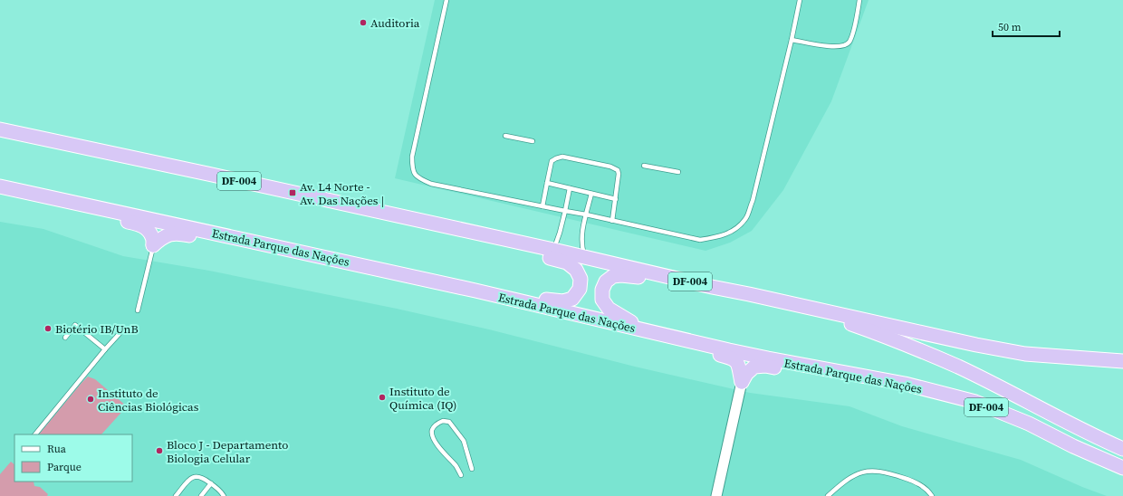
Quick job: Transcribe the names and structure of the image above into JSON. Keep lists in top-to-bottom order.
{
  "streets": {
    "highway": ["DF-004", "Estrada Parque das Nações"]
  },
  "places": {
    "other": [
      "Auditoria",
      "Biotério IB/UnB",
      "Instituto de Química (IQ)",
      "Instituto de Ciências Biológicas",
      "Bloco J - Departamento Biologia Celular"
    ],
    "transit": ["Av. L4 Norte - Av. Das Nações |"]
  },
  "legend": ["Rua", "Parque"],
  "scale_bar": "50 m"
}
